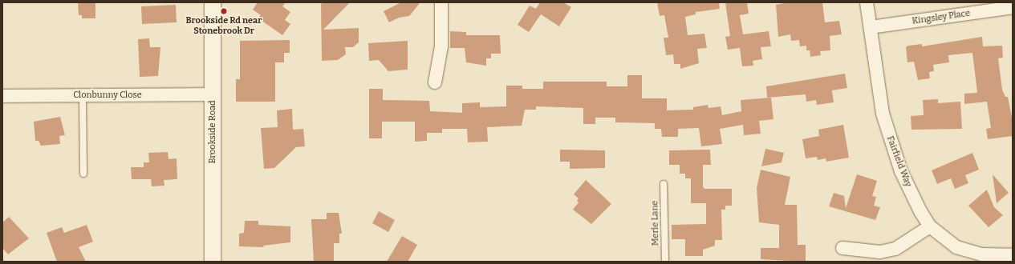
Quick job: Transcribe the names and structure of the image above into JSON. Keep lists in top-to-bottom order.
{
  "streets": {
    "street": [
      "Kingsley Place",
      "Clonbunny Close",
      "Brookside Road",
      "Fairfield Way"
    ],
    "lane": ["Merle Lane"]
  },
  "crossings": [
    ["Kingsley Place", "Fairfield Way"],
    ["Clonbunny Close", "Brookside Road"]
  ],
  "places": ["Brookside Rd near Stonebrook Dr"]
}
